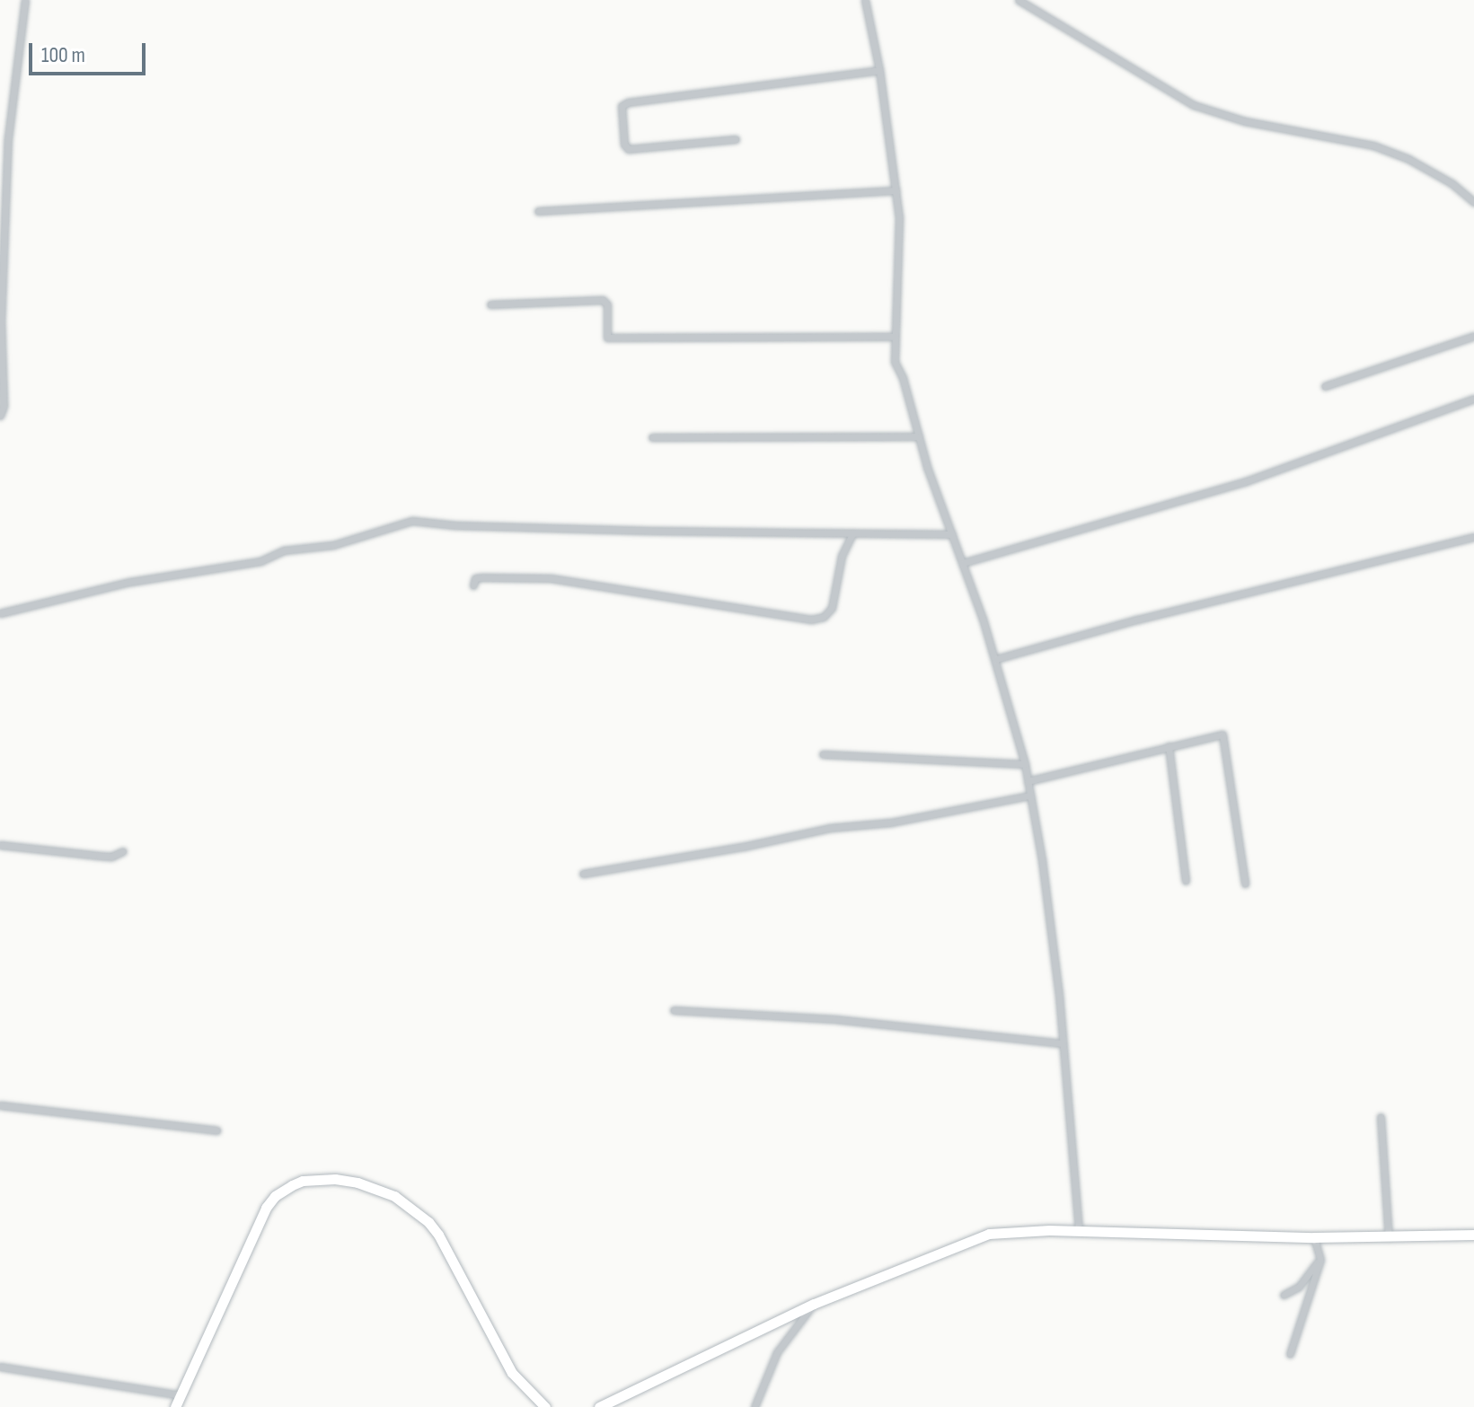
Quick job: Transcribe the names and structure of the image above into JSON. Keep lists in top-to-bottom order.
{
  "scale_bar": "100 m"
}
